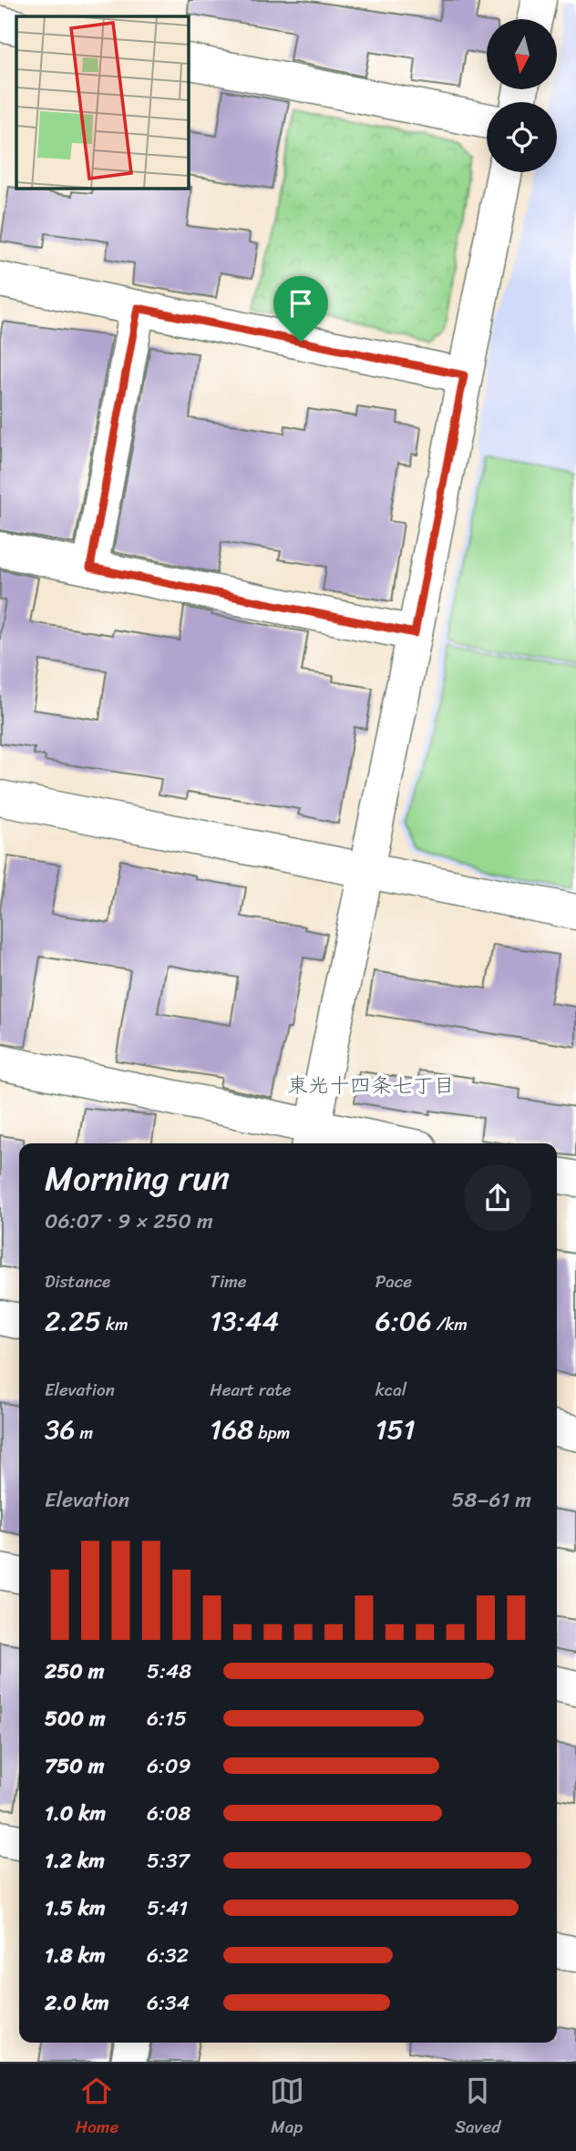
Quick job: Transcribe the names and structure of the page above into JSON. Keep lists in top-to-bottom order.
{
  "districts": ["東光十四条七丁目"],
  "north": "bottom",
  "page": {
    "heading": ["Morning run", "06:07 · 9 × 250 m"],
    "stats": [
      ["Distance", "2.25 km"],
      ["Time", "13:44"],
      ["Pace", "6:06 /km"],
      ["Elevation", "36 m"],
      ["Heart rate", "168 bpm"],
      ["kcal", "151"]
    ],
    "chart": ["Elevation", "58–61 m"],
    "list": [
      {
        "name": "250 m",
        "note": "5:48"
      },
      {
        "name": "500 m",
        "note": "6:15"
      },
      {
        "name": "750 m",
        "note": "6:09"
      },
      {
        "name": "1.0 km",
        "note": "6:08"
      },
      {
        "name": "1.2 km",
        "note": "5:37"
      },
      {
        "name": "1.5 km",
        "note": "5:41"
      },
      {
        "name": "1.8 km",
        "note": "6:32"
      },
      {
        "name": "2.0 km",
        "note": "6:34"
      }
    ],
    "tabs": ["Home", "Map", "Saved"]
  }
}
